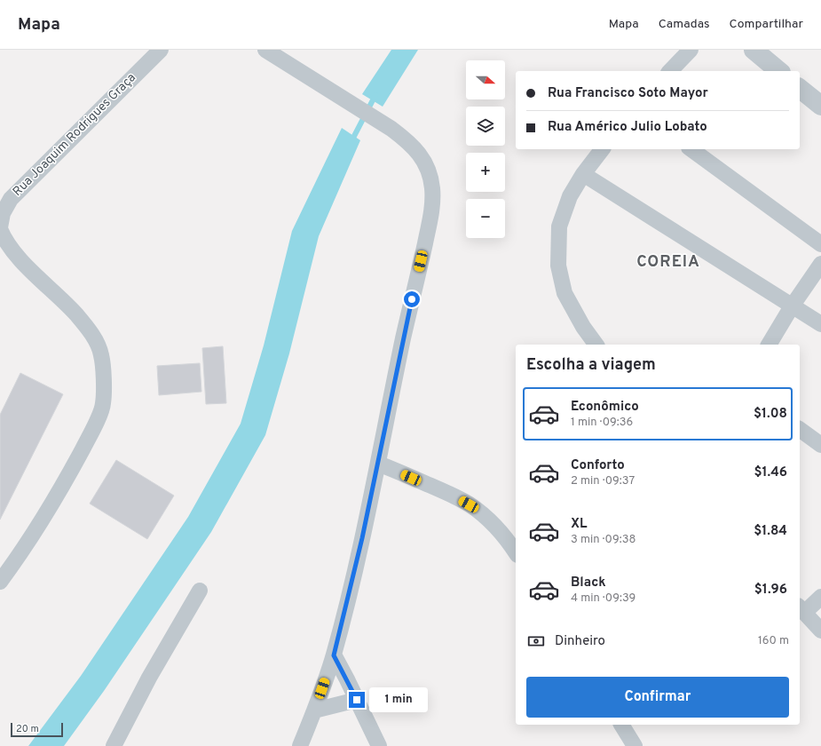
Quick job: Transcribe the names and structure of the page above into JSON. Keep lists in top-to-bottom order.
{
  "streets": {
    "street": ["Rua Joaquim Rodrigues Graça"]
  },
  "districts": ["COREIA"],
  "scale_bar": "20 m",
  "north": "right",
  "page": {
    "header": "Mapa",
    "nav": ["Mapa", "Camadas", "Compartilhar"],
    "map_buttons": ["+", "−"],
    "banner": ["Rua Francisco Soto Mayor", "Rua Américo Julio Lobato"],
    "heading": "Escolha a viagem",
    "list": [
      {
        "name": "Econômico",
        "note": "1 min · 09:36",
        "value": "$1.08"
      },
      {
        "name": "Conforto",
        "note": "2 min · 09:37",
        "value": "$1.46"
      },
      {
        "name": "XL",
        "note": "3 min · 09:38",
        "value": "$1.84"
      },
      {
        "name": "Black",
        "note": "4 min · 09:39",
        "value": "$1.96"
      }
    ],
    "pay": ["Dinheiro", "160 m"],
    "buttons": "Confirmar",
    "bubble": "1 min",
    "scale": "20 m"
  }
}
